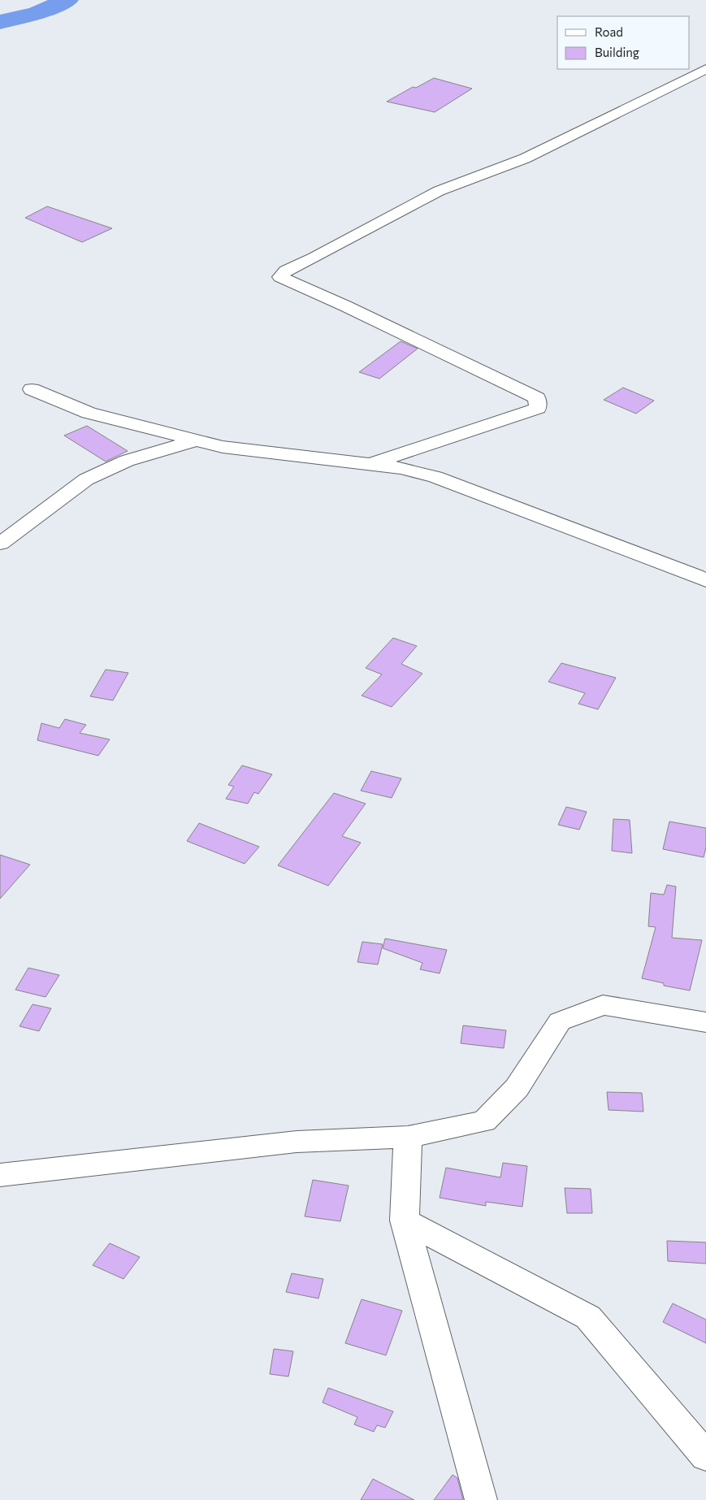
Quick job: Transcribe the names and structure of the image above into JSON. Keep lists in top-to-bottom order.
{
  "legend": ["Road", "Building"]
}
